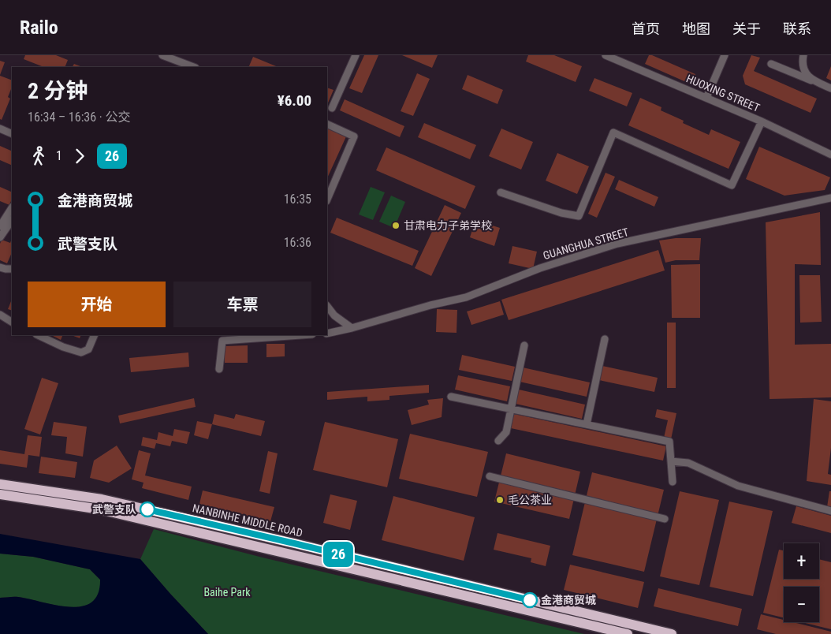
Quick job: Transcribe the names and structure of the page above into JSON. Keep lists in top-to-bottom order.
{
  "streets": {
    "highway": ["NANBINHE MIDDLE ROAD"],
    "street": ["HUOXING STREET", "GUANGHUA STREET"]
  },
  "parks": ["Baihe Park"],
  "places": [
    "甘肃电力子弟学校",
    "毛公茶业",
    "武警支队",
    "金港商贸城"
  ],
  "lines": ["bus line 26"],
  "page": {
    "header": "Railo",
    "nav": [
      "首页",
      "地图",
      "关于",
      "联系"
    ],
    "on_map": "26",
    "heading": ["2 分钟", "16:34 – 16:36 · 公交", "¥6.00"],
    "legs": ["1", "26"],
    "list": [
      {
        "name": "金港商贸城",
        "value": "16:35"
      },
      {
        "name": "武警支队",
        "value": "16:36"
      }
    ],
    "buttons": ["开始", "车票"],
    "map_buttons": ["+", "−"]
  }
}
